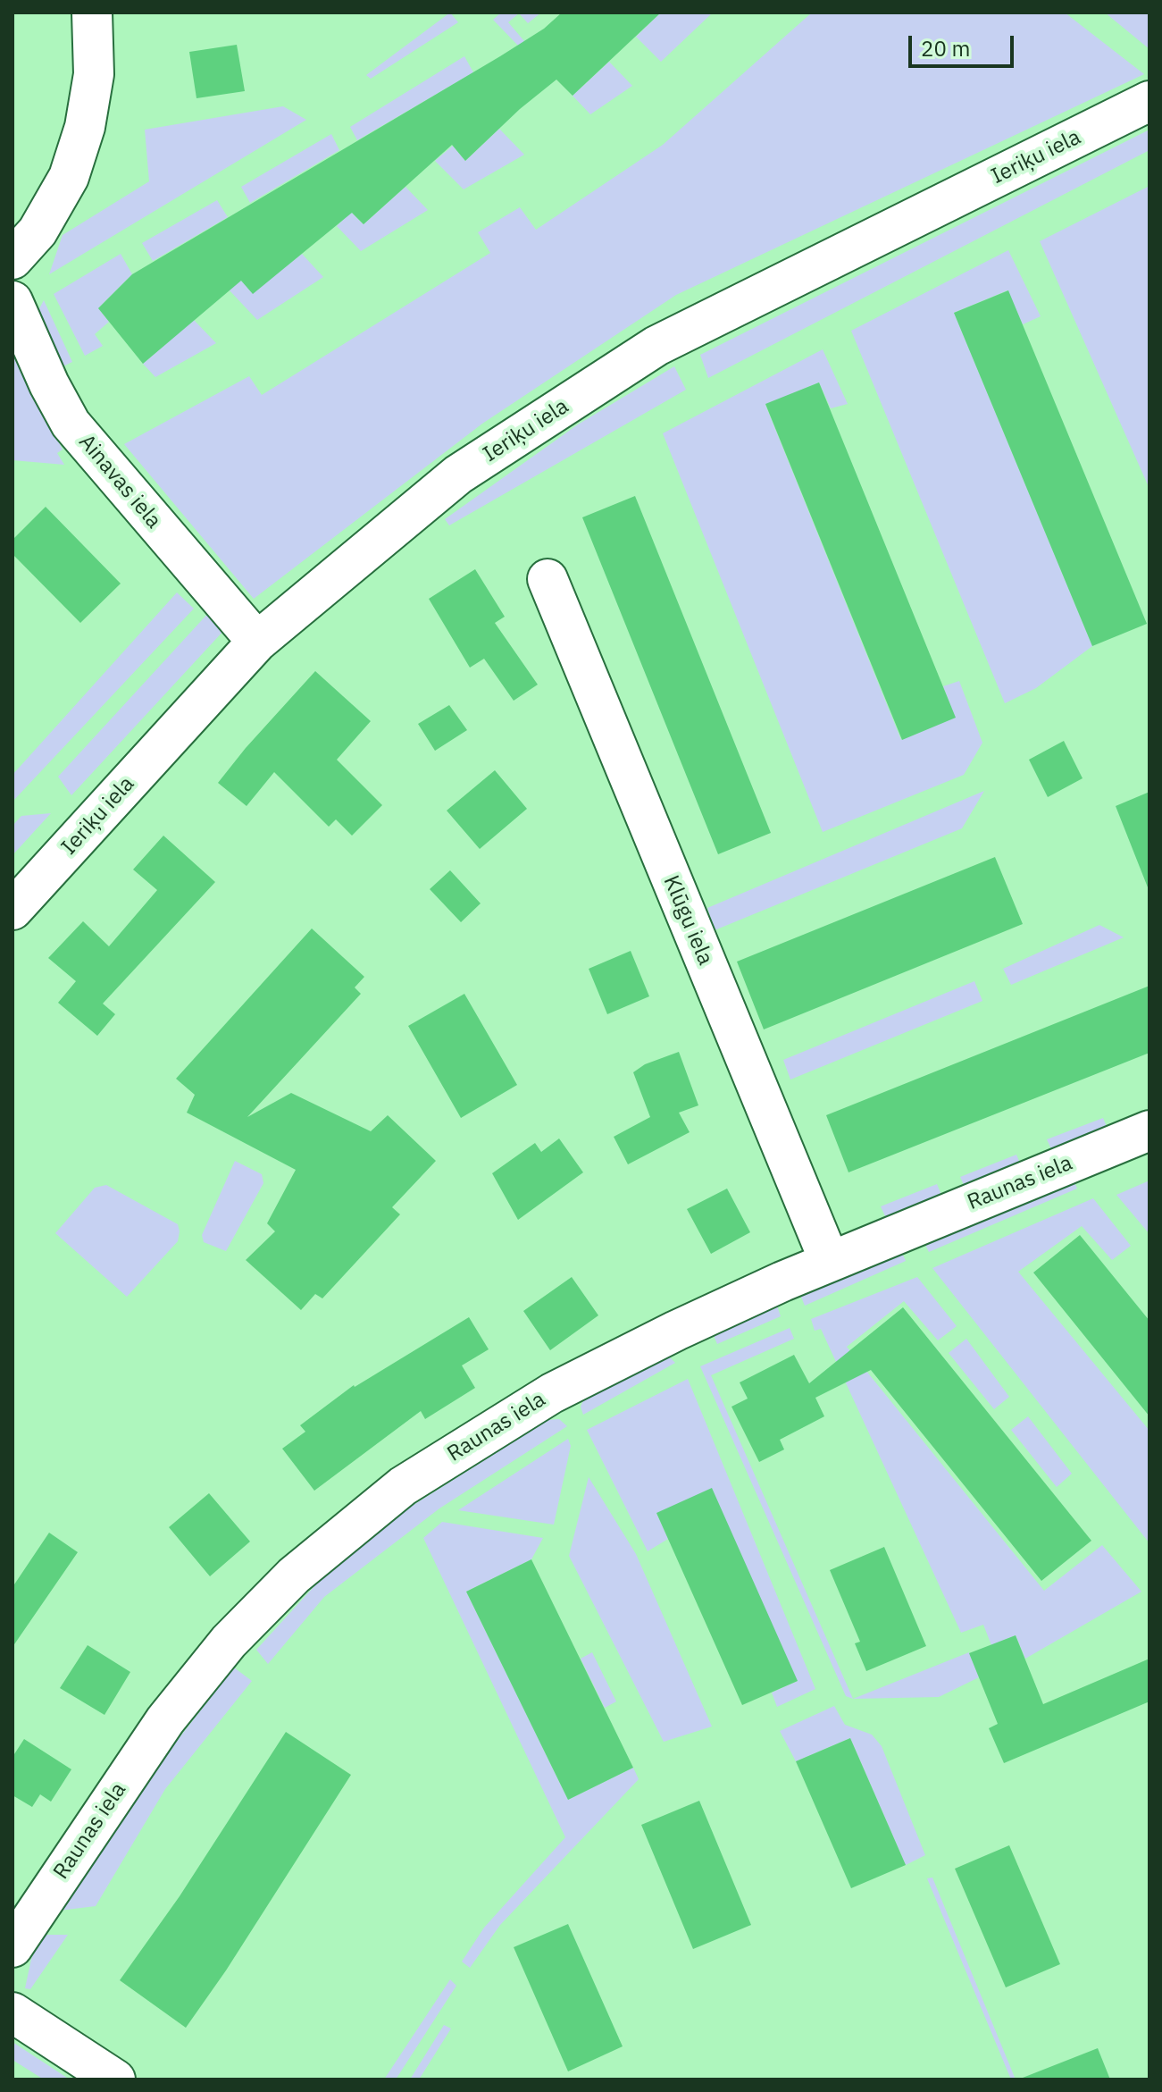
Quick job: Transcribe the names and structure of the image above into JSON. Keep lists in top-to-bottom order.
{
  "streets": {
    "street": [
      "Ieriķu iela",
      "Ainavas iela",
      "Klūgu iela",
      "Raunas iela"
    ]
  },
  "crossings": [
    ["Ieriķu iela", "Ainavas iela"],
    ["Klūgu iela", "Raunas iela"]
  ],
  "scale_bar": "20 m"
}
